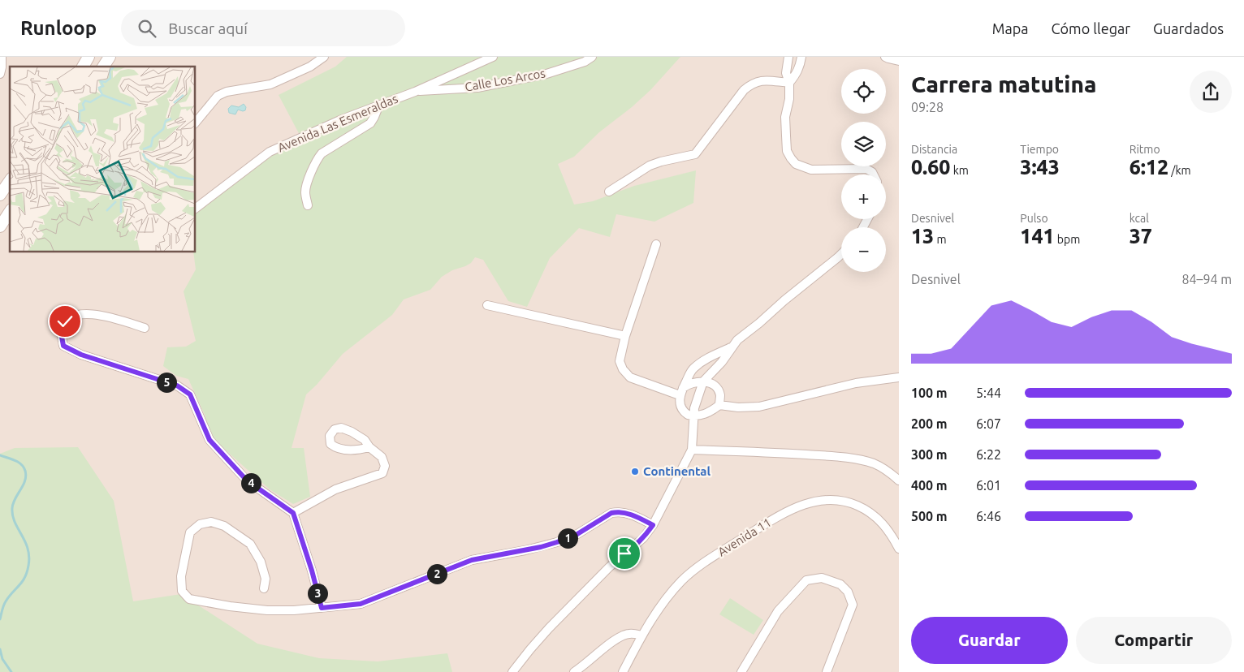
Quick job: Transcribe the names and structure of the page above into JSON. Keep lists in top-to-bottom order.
{
  "streets": {
    "street": ["Calle Los Arcos", "Avenida Las Esmeraldas", "Avenida 11"]
  },
  "crossings": [
    ["Calle Los Arcos", "Avenida Las Esmeraldas"]
  ],
  "places": ["Continental"],
  "page": {
    "header": "Runloop",
    "search": "Buscar aquí",
    "nav": ["Mapa", "Cómo llegar", "Guardados"],
    "heading": ["Carrera matutina", "09:28"],
    "map_buttons": ["+", "−"],
    "stats": [
      ["Distancia", "0.60 km"],
      ["Tiempo", "3:43"],
      ["Ritmo", "6:12 /km"],
      ["Desnivel", "13 m"],
      ["Pulso", "141 bpm"],
      ["kcal", "37"]
    ],
    "chart": ["Desnivel", "84–94 m"],
    "pins": [
      "5",
      "4",
      "1",
      "2",
      "3"
    ],
    "list": [
      {
        "name": "100 m",
        "note": "5:44"
      },
      {
        "name": "200 m",
        "note": "6:07"
      },
      {
        "name": "300 m",
        "note": "6:22"
      },
      {
        "name": "400 m",
        "note": "6:01"
      },
      {
        "name": "500 m",
        "note": "6:46"
      }
    ],
    "buttons": ["Guardar", "Compartir"]
  }
}
